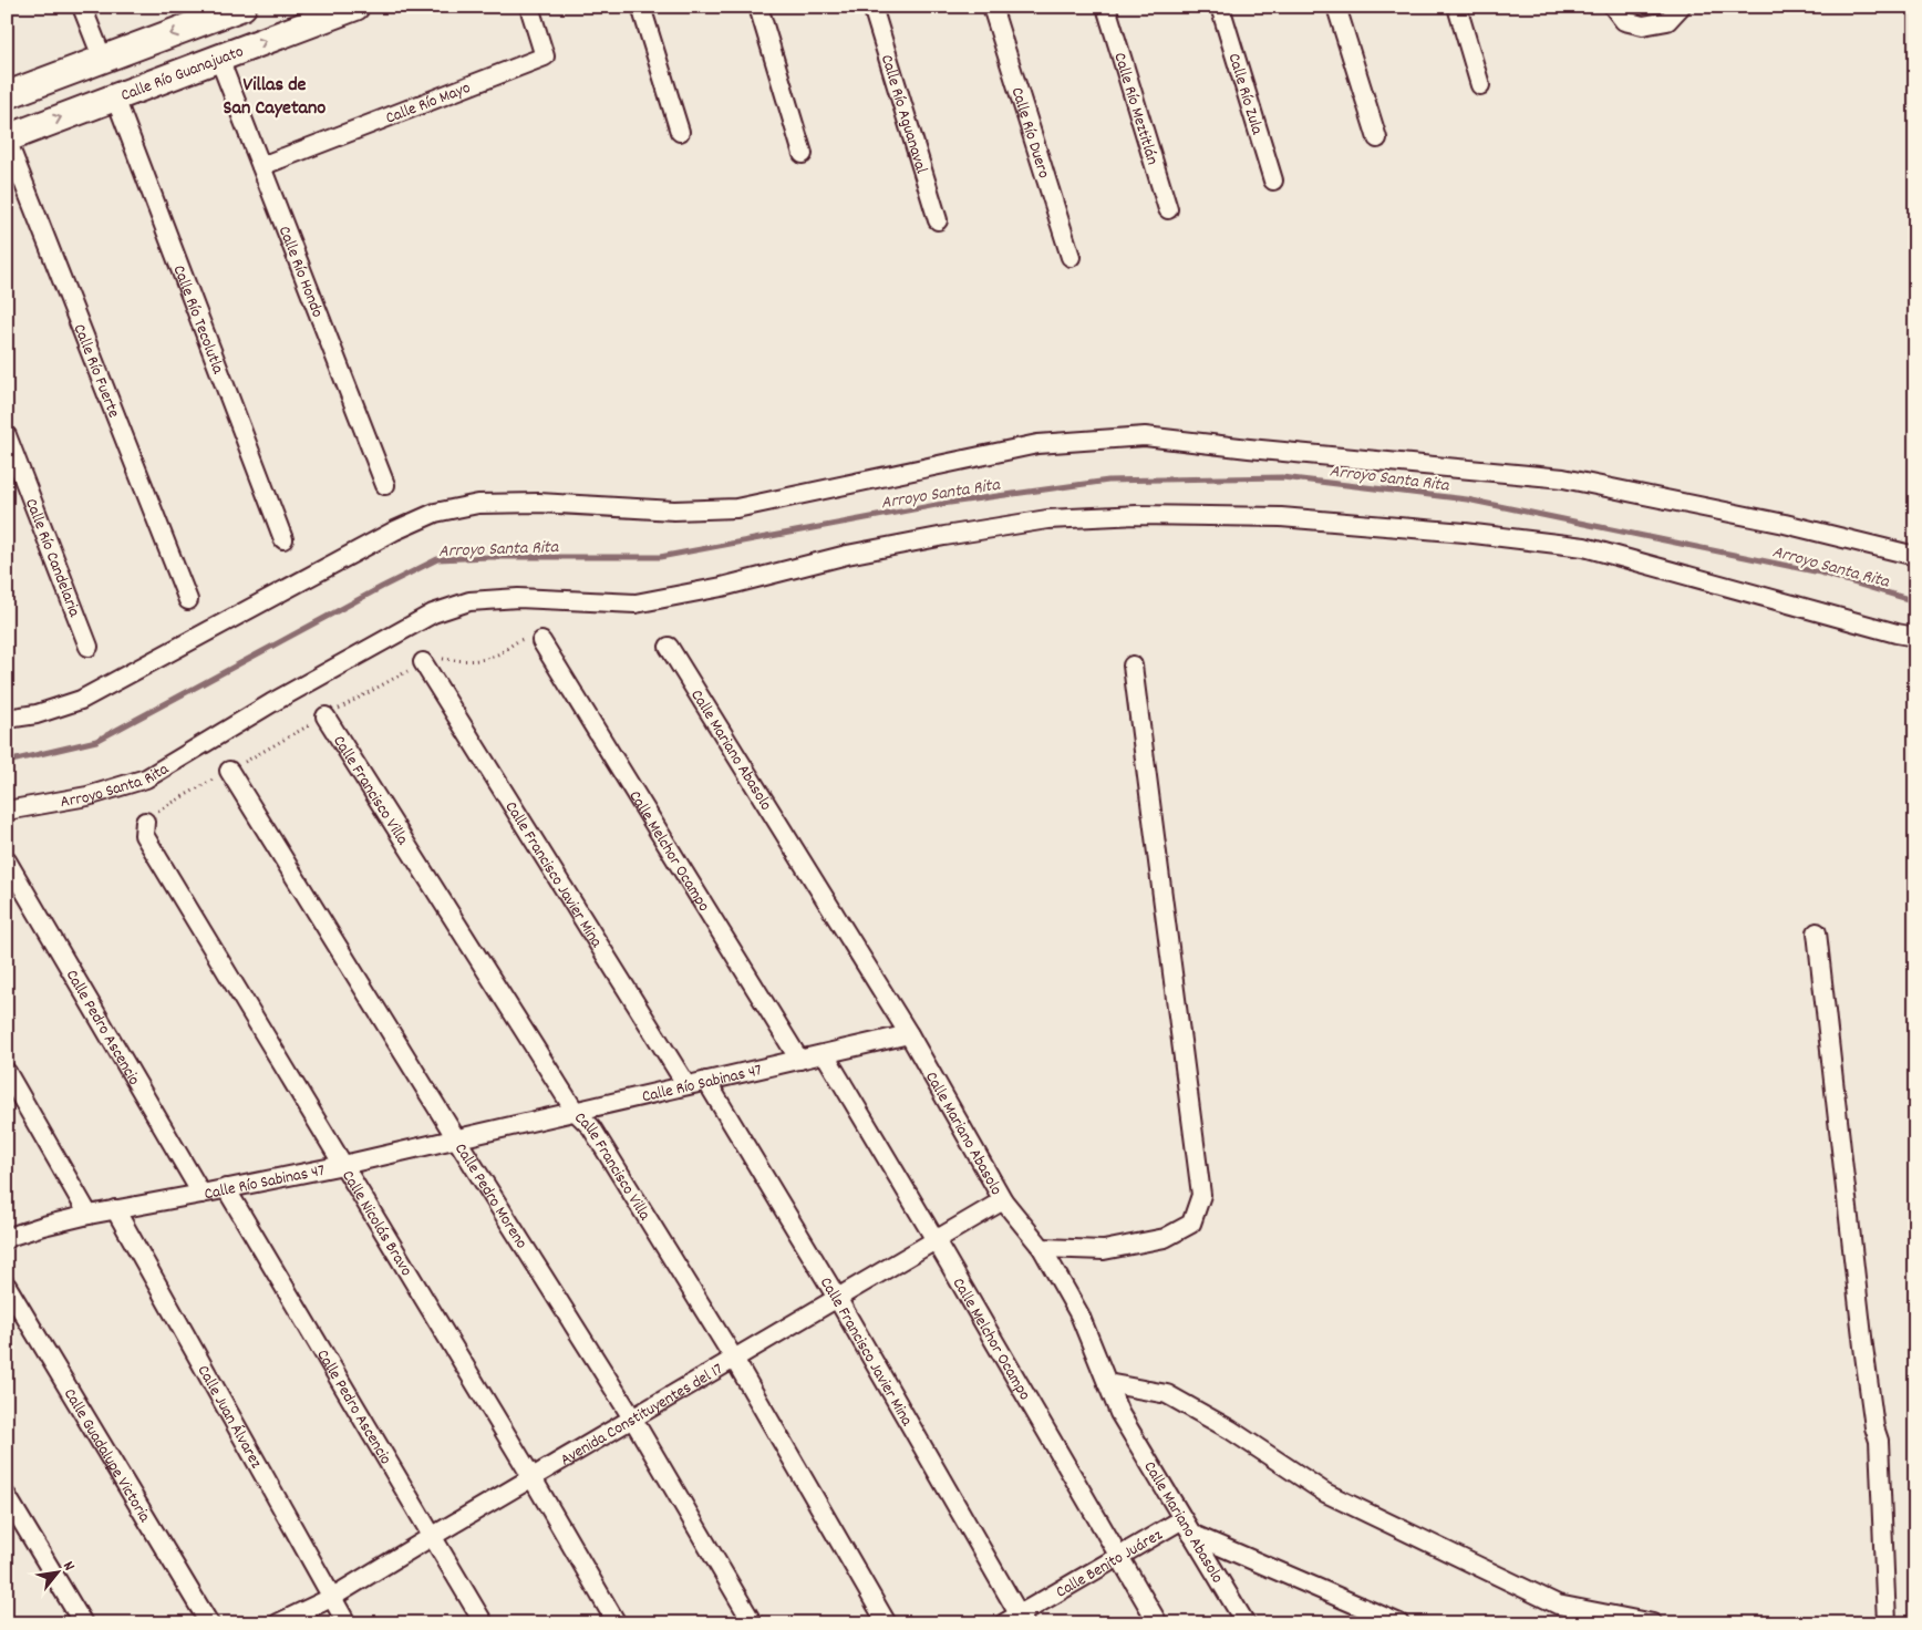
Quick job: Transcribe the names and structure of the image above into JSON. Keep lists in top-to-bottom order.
{
  "streets": {
    "street": [
      "Calle Río Guanajuato",
      "Calle Río Zula",
      "Calle Río Mayo",
      "Calle Río Meztitlán",
      "Calle Río Aguanaval",
      "Calle Río Duero",
      "Calle Río Hondo",
      "Calle Río Tecolutla",
      "Calle Río Fuerte",
      "Calle Río Candelaria",
      "Calle Mariano Abasolo",
      "Arroyo Santa Rita",
      "Calle Francisco Villa",
      "Calle Melchor Ocampo",
      "Calle Francisco Javier Mina",
      "Calle Pedro Ascencio",
      "Calle Río Sabinas 47",
      "Calle Pedro Moreno",
      "Calle Nicolás Bravo",
      "Avenida Constituyentes del 17",
      "Calle Juan Álvarez",
      "Calle Guadalupe Victoria",
      "Calle Benito Juárez"
    ]
  },
  "crossings": [
    ["Calle Río Guanajuato", "Calle Río Hondo"],
    ["Calle Río Guanajuato", "Calle Río Tecolutla"],
    ["Calle Río Guanajuato", "Calle Río Fuerte"],
    ["Calle Río Mayo", "Calle Río Hondo"],
    ["Calle Mariano Abasolo", "Calle Río Sabinas 47"],
    ["Calle Mariano Abasolo", "Avenida Constituyentes del 17"],
    ["Calle Mariano Abasolo", "Calle Benito Juárez"],
    ["Calle Francisco Villa", "Calle Río Sabinas 47"],
    ["Calle Francisco Villa", "Avenida Constituyentes del 17"],
    ["Calle Melchor Ocampo", "Calle Río Sabinas 47"],
    ["Calle Melchor Ocampo", "Avenida Constituyentes del 17"],
    ["Calle Melchor Ocampo", "Calle Benito Juárez"],
    ["Calle Francisco Javier Mina", "Calle Río Sabinas 47"],
    ["Calle Francisco Javier Mina", "Avenida Constituyentes del 17"],
    ["Calle Francisco Javier Mina", "Calle Benito Juárez"],
    ["Calle Pedro Ascencio", "Calle Río Sabinas 47"],
    ["Calle Pedro Ascencio", "Avenida Constituyentes del 17"],
    ["Calle Río Sabinas 47", "Calle Pedro Moreno"],
    ["Calle Río Sabinas 47", "Calle Nicolás Bravo"],
    ["Calle Río Sabinas 47", "Calle Juan Álvarez"],
    ["Calle Pedro Moreno", "Avenida Constituyentes del 17"],
    ["Calle Nicolás Bravo", "Avenida Constituyentes del 17"],
    ["Avenida Constituyentes del 17", "Calle Juan Álvarez"]
  ],
  "districts": ["Villas de San Cayetano"],
  "water": ["Arroyo Santa Rita"],
  "north": "top right"
}
